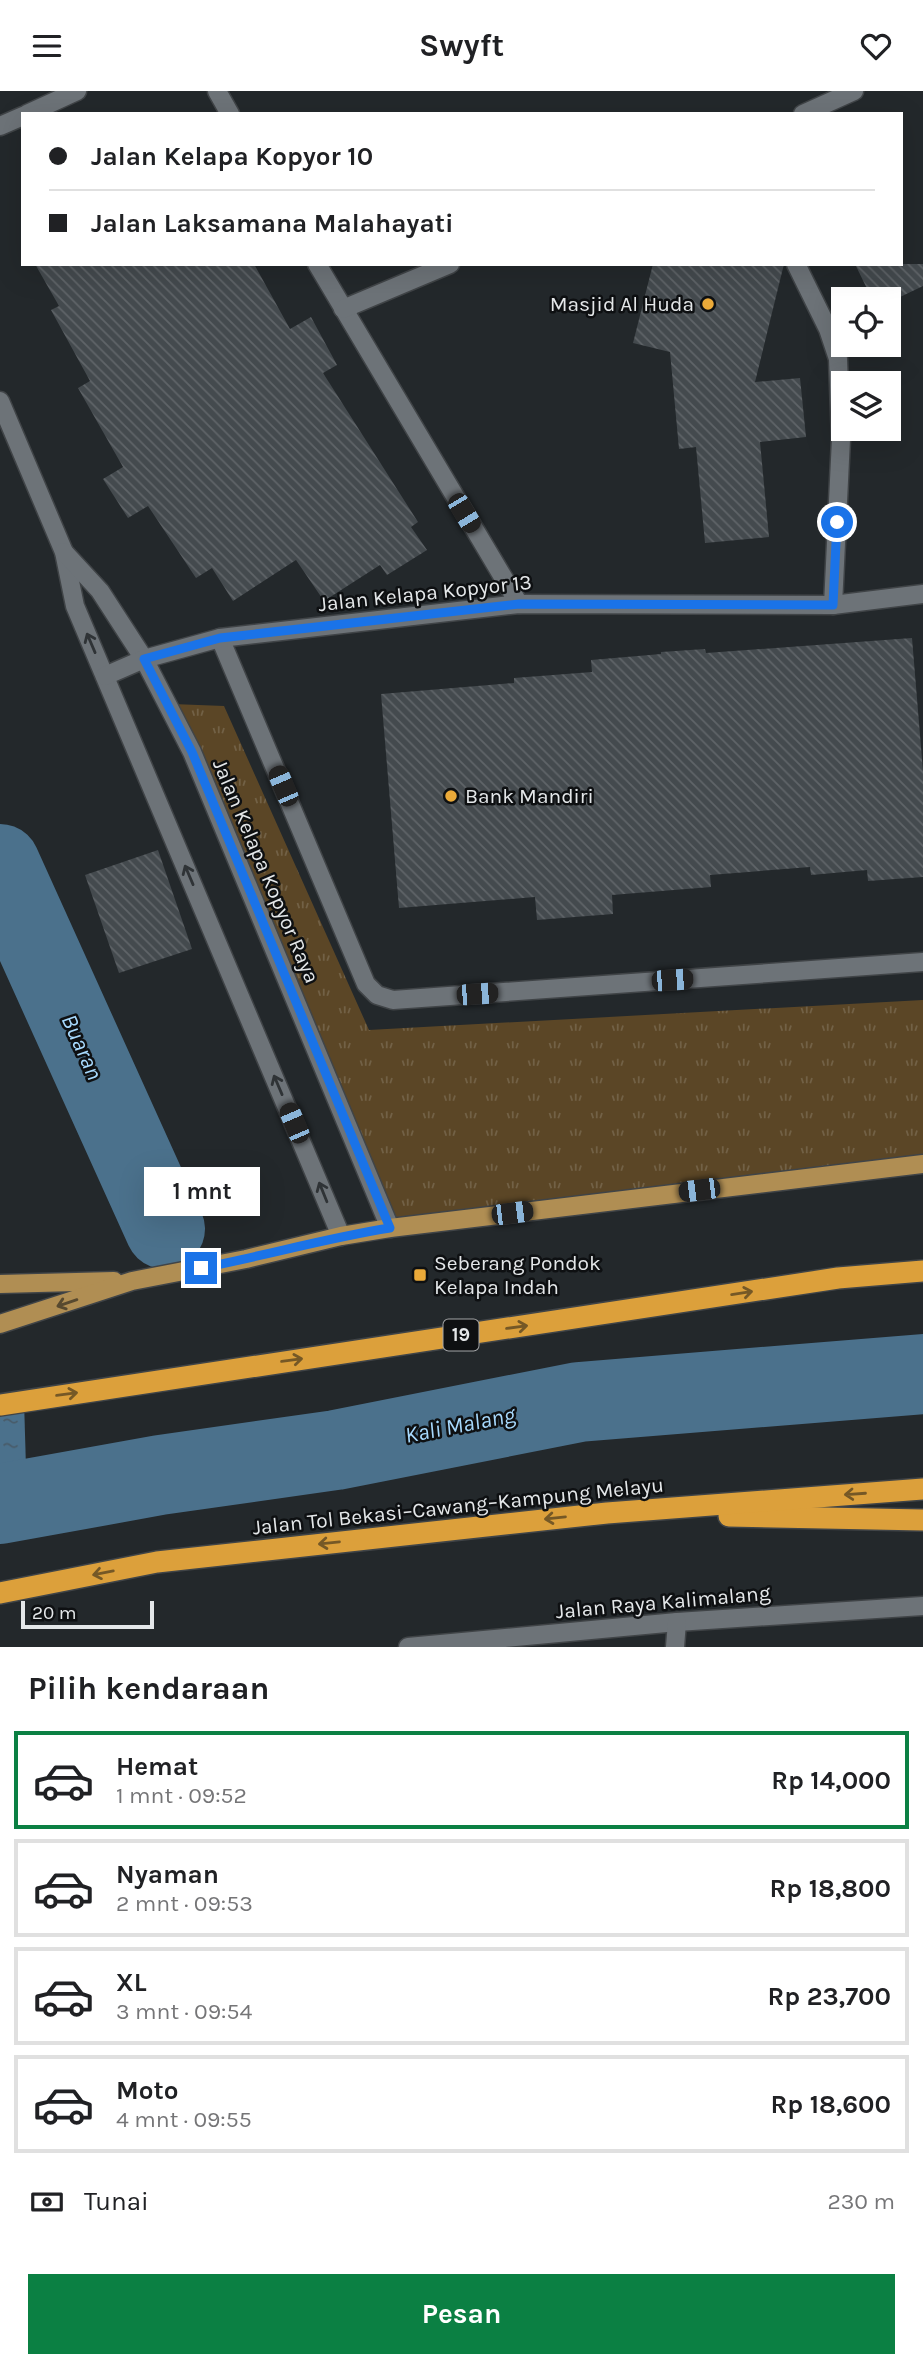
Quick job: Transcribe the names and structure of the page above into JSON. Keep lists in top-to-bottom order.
{
  "streets": {
    "highway": ["19", "Jalan Tol Bekasi–Cawang–Kampung Melayu"],
    "street": ["Jalan Kelapa Kopyor 13", "Jalan Kelapa Kopyor Raya", "Jalan Raya Kalimalang"]
  },
  "crossings": [
    ["Jalan Kelapa Kopyor 13", "Jalan Kelapa Kopyor Raya"]
  ],
  "water": ["Buaran", "Kali Malang"],
  "places": {
    "other": ["Masjid Al Huda", "Bank Mandiri"],
    "transit": ["Seberang Pondok Kelapa Indah"]
  },
  "scale_bar": "20 m",
  "page": {
    "header": "Swyft",
    "banner": ["Jalan Kelapa Kopyor 10", "Jalan Laksamana Malahayati"],
    "bubble": "1 mnt",
    "scale": "20 m",
    "heading": "Pilih kendaraan",
    "list": [
      {
        "name": "Hemat",
        "note": "1 mnt · 09:52",
        "value": "Rp 14,000"
      },
      {
        "name": "Nyaman",
        "note": "2 mnt · 09:53",
        "value": "Rp 18,800"
      },
      {
        "name": "XL",
        "note": "3 mnt · 09:54",
        "value": "Rp 23,700"
      },
      {
        "name": "Moto",
        "note": "4 mnt · 09:55",
        "value": "Rp 18,600"
      }
    ],
    "pay": ["Tunai", "230 m"],
    "buttons": "Pesan"
  }
}
